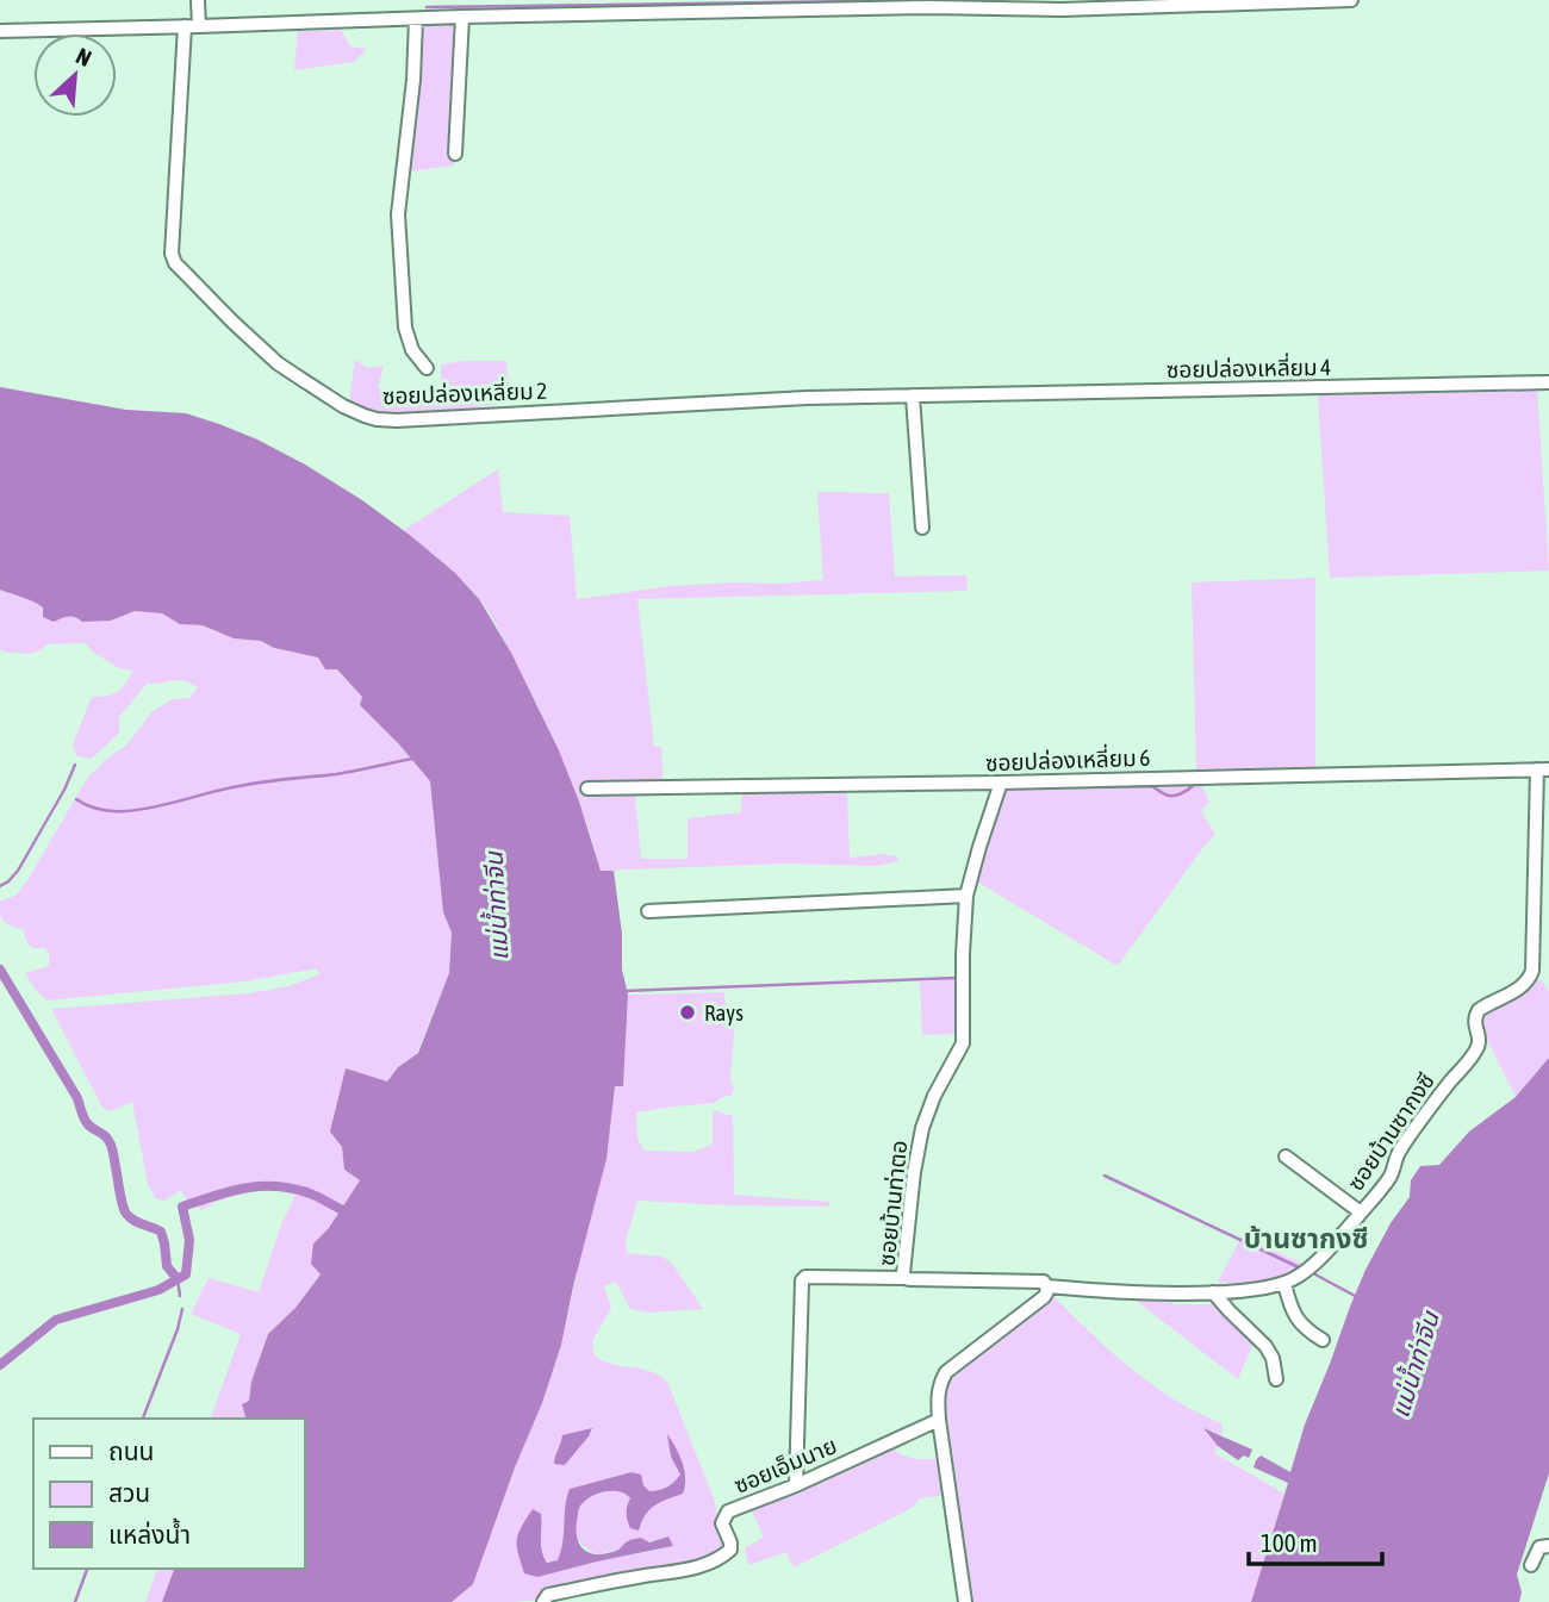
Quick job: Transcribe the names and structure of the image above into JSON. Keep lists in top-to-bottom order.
{
  "streets": {
    "street": [
      "ซอยปล่องเหลี่ยม 4",
      "ซอยปล่องเหลี่ยม 2",
      "ซอยปล่องเหลี่ยม 6",
      "ซอยบ้านซากงซี",
      "ซอยบ้านท่าตอ",
      "ซอยเอ็มนาย"
    ]
  },
  "crossings": [
    ["ซอยปล่องเหลี่ยม 4", "ซอยปล่องเหลี่ยม 2"],
    ["ซอยปล่องเหลี่ยม 6", "ซอยบ้านซากงซี"],
    ["ซอยปล่องเหลี่ยม 6", "ซอยบ้านท่าตอ"],
    ["ซอยบ้านซากงซี", "ซอยบ้านท่าตอ"]
  ],
  "districts": ["บ้านซากงซี"],
  "water": ["แม่น้ำท่าจีน"],
  "places": ["Rays"],
  "legend": ["ถนน", "สวน", "แหล่งน้ำ"],
  "scale_bar": "100 m",
  "north": "top right"
}
